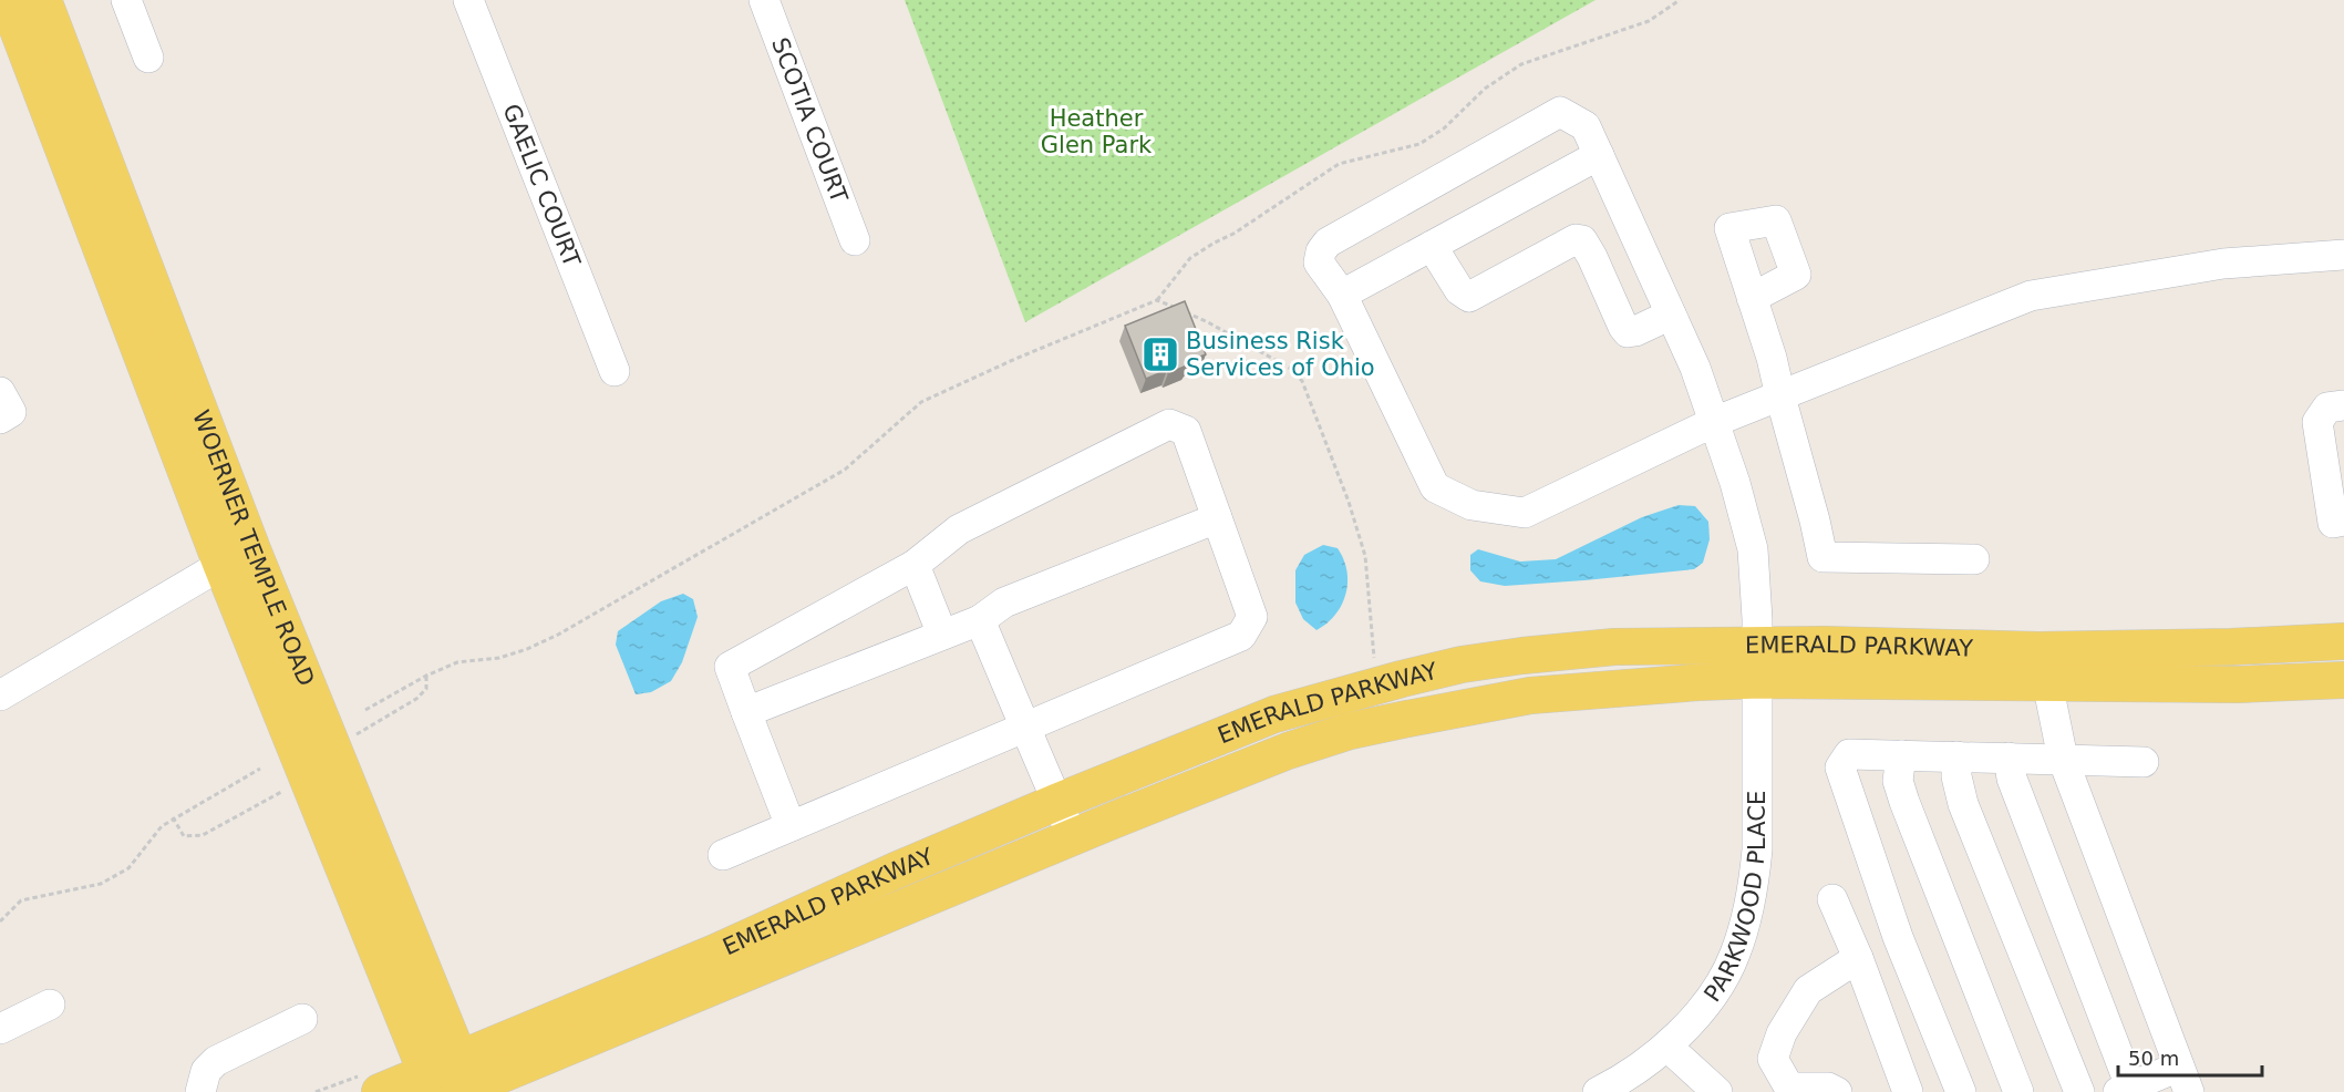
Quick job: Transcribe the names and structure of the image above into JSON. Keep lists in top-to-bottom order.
{
  "streets": {
    "main road": ["WOERNER TEMPLE ROAD", "EMERALD PARKWAY"],
    "street": ["SCOTIA COURT", "GAELIC COURT", "PARKWOOD PLACE"]
  },
  "crossings": [
    ["WOERNER TEMPLE ROAD", "EMERALD PARKWAY"],
    ["EMERALD PARKWAY", "PARKWOOD PLACE"]
  ],
  "parks": ["Heather Glen Park"],
  "places": {
    "building": ["Business Risk Services of Ohio"]
  },
  "scale_bar": "50 m"
}
